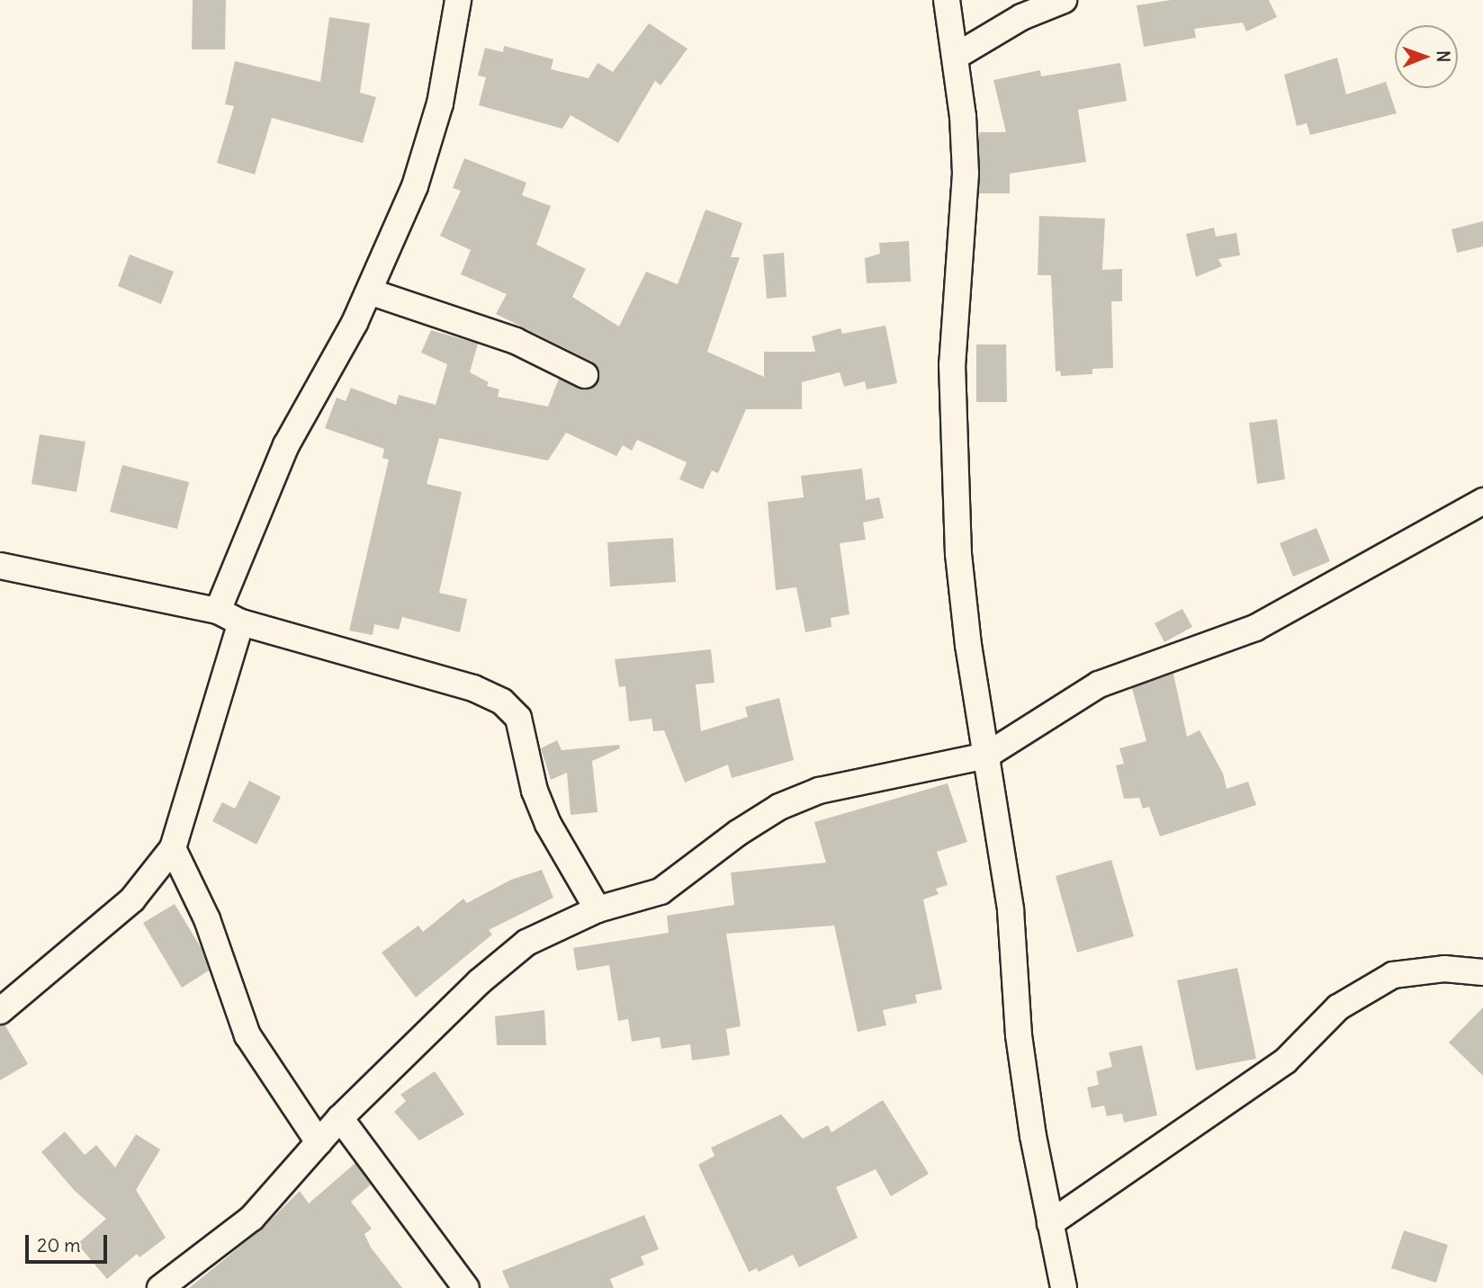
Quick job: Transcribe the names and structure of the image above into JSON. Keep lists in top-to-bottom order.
{
  "scale_bar": "20 m",
  "north": "right"
}
